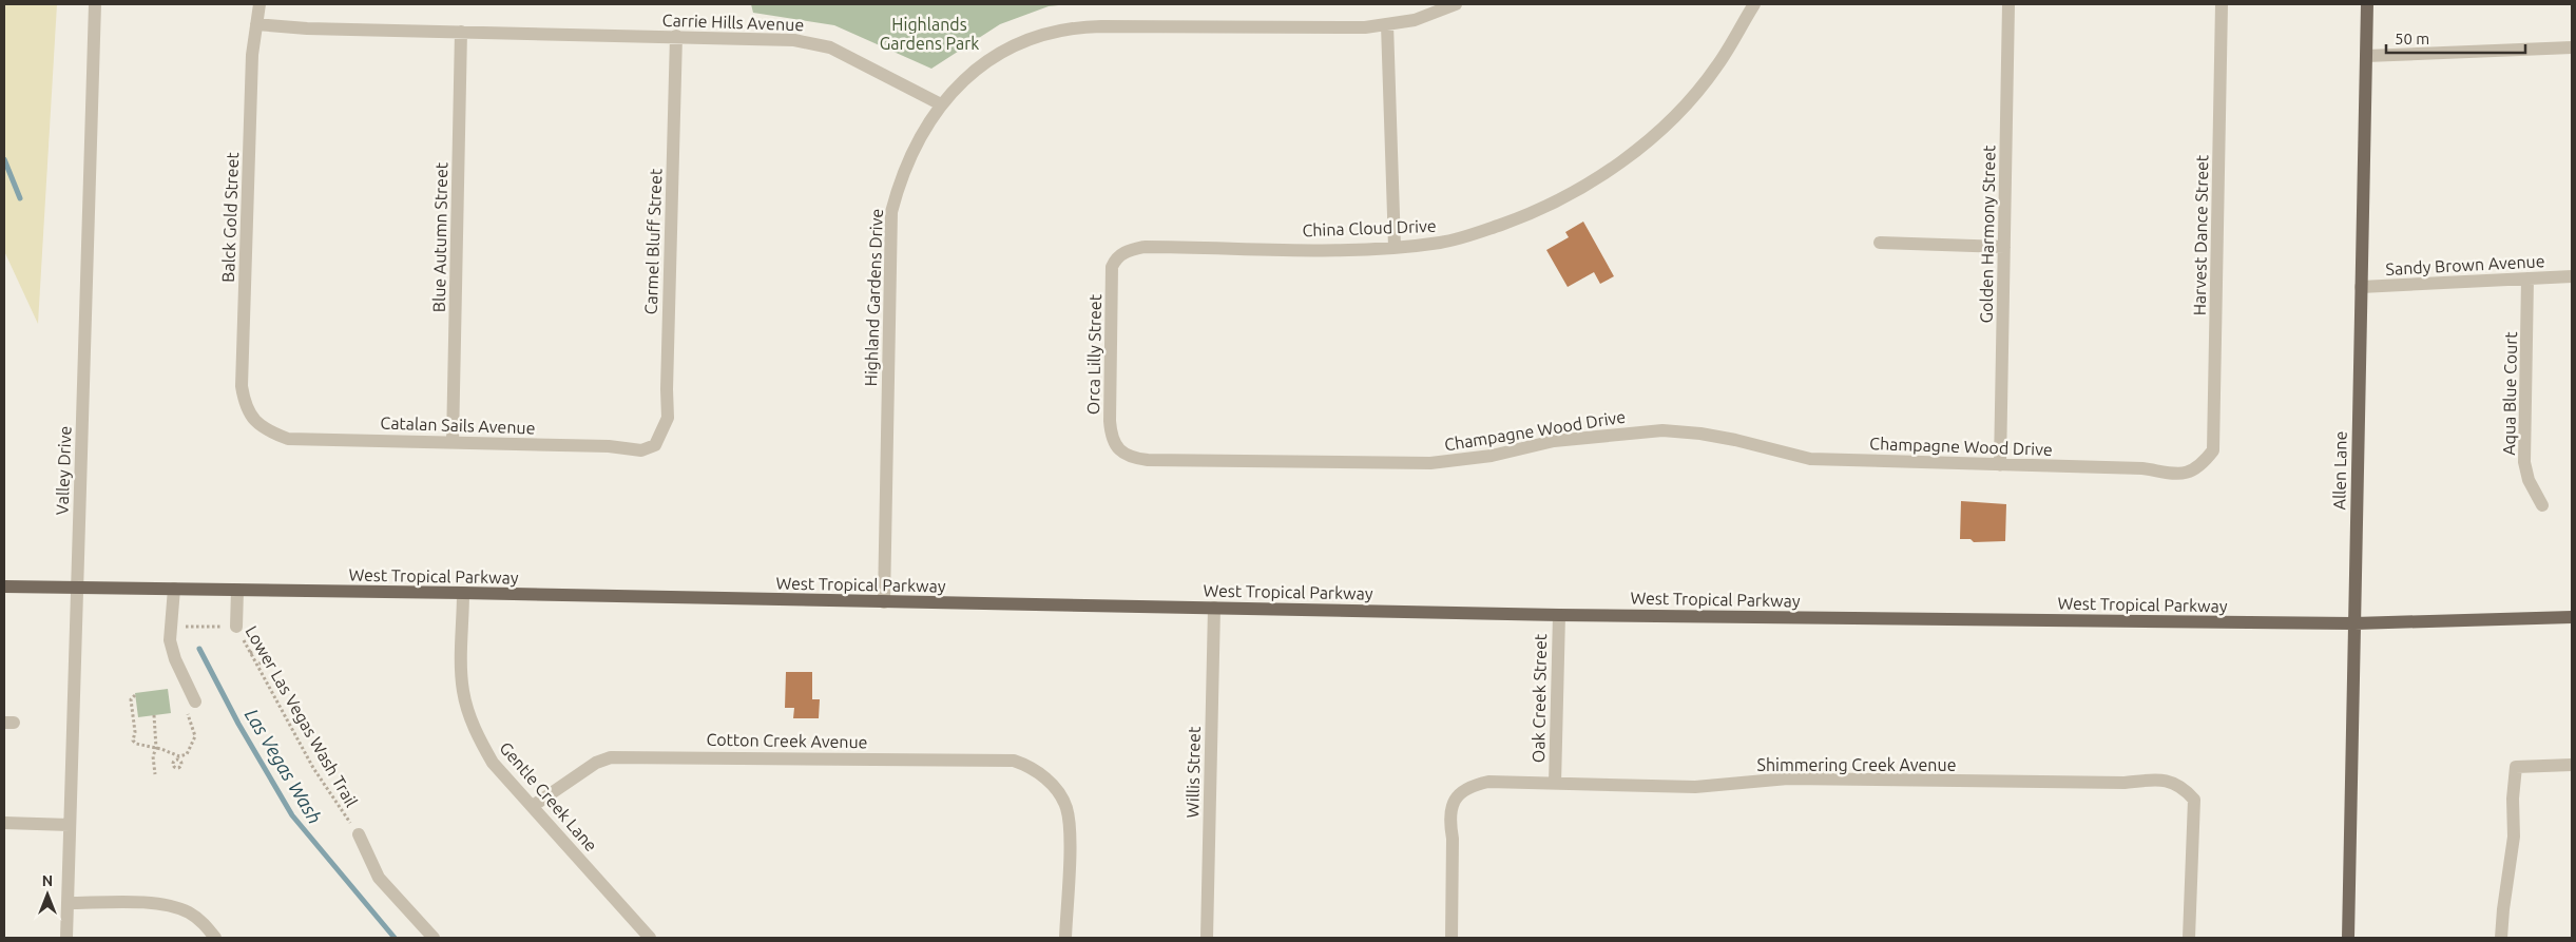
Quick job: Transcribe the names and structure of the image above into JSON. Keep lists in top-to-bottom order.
{
  "streets": {
    "main road": ["Allen Lane", "West Tropical Parkway"],
    "street": [
      "Carrie Hills Avenue",
      "Balck Gold Street",
      "China Cloud Drive",
      "Golden Harmony Street",
      "Harvest Dance Street",
      "Blue Autumn Street",
      "Carmel Bluff Street",
      "Sandy Brown Avenue",
      "Highland Gardens Drive",
      "Orca Lilly Street",
      "Aqua Blue Court",
      "Catalan Sails Avenue",
      "Champagne Wood Drive",
      "Valley Drive",
      "Oak Creek Street",
      "Cotton Creek Avenue",
      "Shimmering Creek Avenue",
      "Willis Street",
      "Gentle Creek Lane"
    ],
    "path": ["Lower Las Vegas Wash Trail"]
  },
  "crossings": [
    ["Carrie Hills Avenue", "Balck Gold Street"],
    ["Carrie Hills Avenue", "Blue Autumn Street"],
    ["Carrie Hills Avenue", "Carmel Bluff Street"],
    ["Carrie Hills Avenue", "Highland Gardens Drive"],
    ["Balck Gold Street", "Catalan Sails Avenue"],
    ["China Cloud Drive", "Orca Lilly Street"],
    ["Golden Harmony Street", "Champagne Wood Drive"],
    ["Harvest Dance Street", "Champagne Wood Drive"],
    ["Blue Autumn Street", "Catalan Sails Avenue"],
    ["Carmel Bluff Street", "Catalan Sails Avenue"],
    ["Sandy Brown Avenue", "Aqua Blue Court"],
    ["Sandy Brown Avenue", "Allen Lane"],
    ["Highland Gardens Drive", "West Tropical Parkway"],
    ["Orca Lilly Street", "Champagne Wood Drive"],
    ["Valley Drive", "West Tropical Parkway"],
    ["Allen Lane", "West Tropical Parkway"],
    ["West Tropical Parkway", "Oak Creek Street"],
    ["West Tropical Parkway", "Willis Street"],
    ["West Tropical Parkway", "Gentle Creek Lane"],
    ["Oak Creek Street", "Shimmering Creek Avenue"],
    ["Cotton Creek Avenue", "Gentle Creek Lane"]
  ],
  "water": ["Las Vegas Wash"],
  "parks": ["Highlands Gardens Park"],
  "scale_bar": "50 m",
  "north": "top"
}
